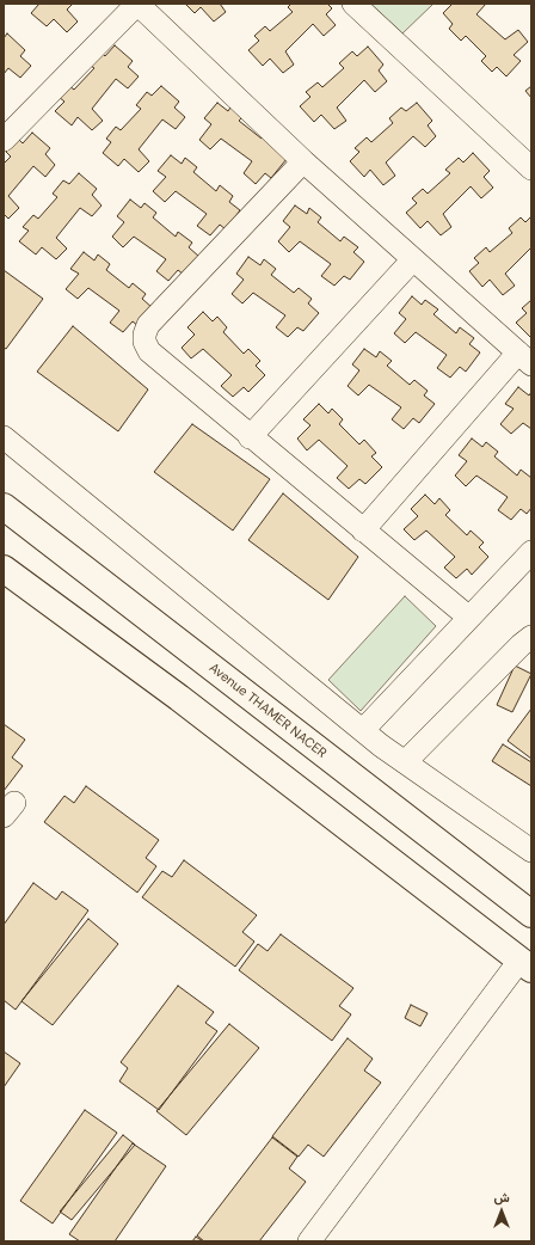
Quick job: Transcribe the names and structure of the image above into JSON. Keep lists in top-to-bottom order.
{
  "streets": {
    "highway": ["Avenue THAMER NACER"]
  },
  "north": "top"
}
